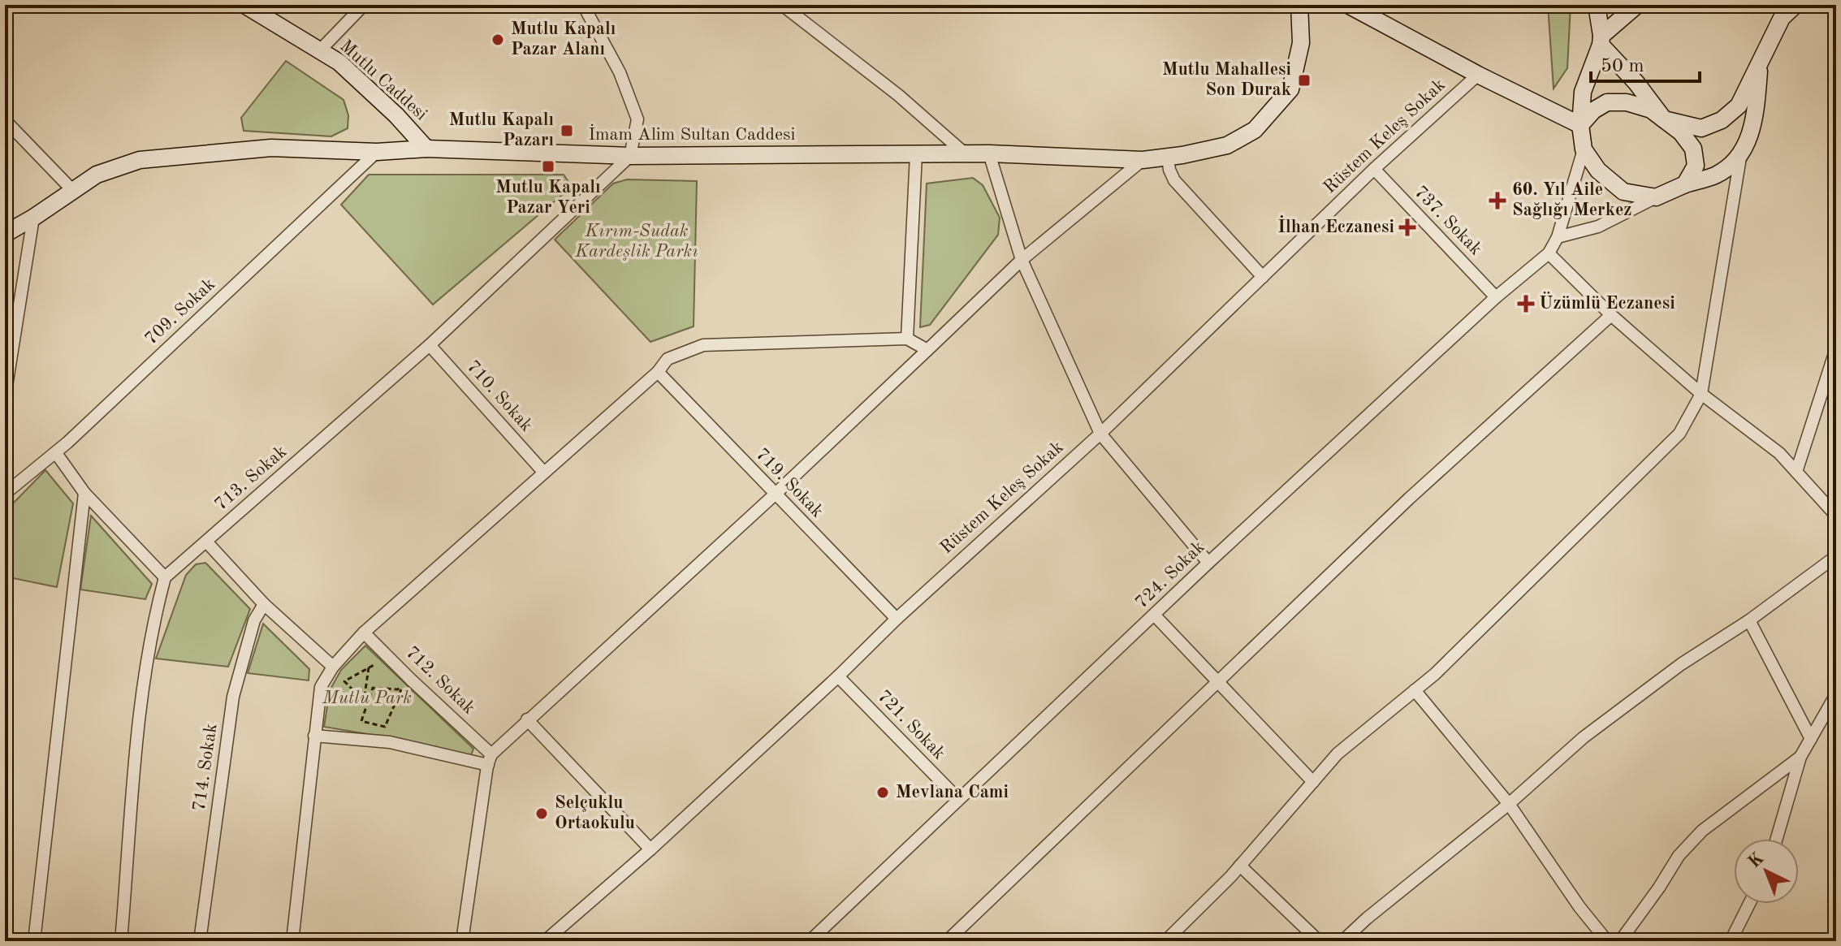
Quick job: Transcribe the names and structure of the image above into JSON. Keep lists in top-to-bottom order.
{
  "streets": {
    "street": [
      "Mutlu Caddesi",
      "İmam Alim Sultan Caddesi",
      "Rüstem Keleş Sokak",
      "737. Sokak",
      "709. Sokak",
      "710. Sokak",
      "713. Sokak",
      "719. Sokak",
      "724. Sokak",
      "712. Sokak",
      "721. Sokak",
      "714. Sokak"
    ]
  },
  "crossings": [
    ["Mutlu Caddesi", "İmam Alim Sultan Caddesi"],
    ["İmam Alim Sultan Caddesi", "709. Sokak"],
    ["İmam Alim Sultan Caddesi", "713. Sokak"],
    ["Rüstem Keleş Sokak", "737. Sokak"],
    ["Rüstem Keleş Sokak", "719. Sokak"],
    ["Rüstem Keleş Sokak", "721. Sokak"],
    ["737. Sokak", "724. Sokak"],
    ["710. Sokak", "713. Sokak"],
    ["724. Sokak", "721. Sokak"]
  ],
  "parks": ["Kırım-Sudak Kardeşlik Parkı", "Mutlu Park"],
  "places": {
    "other": ["Mutlu Kapalı Pazar Alanı", "Mevlana Cami", "Selçuklu Ortaokulu"],
    "transit": ["Mutlu Mahallesi Son Durak", "Mutlu Kapalı Pazarı", "Mutlu Kapalı Pazar Yeri"],
    "health": ["60. Yıl Aile Sağlığı Merkez", "İlhan Eczanesi", "Üzümlü Eczanesi"]
  },
  "scale_bar": "50 m",
  "north": "top left"
}
